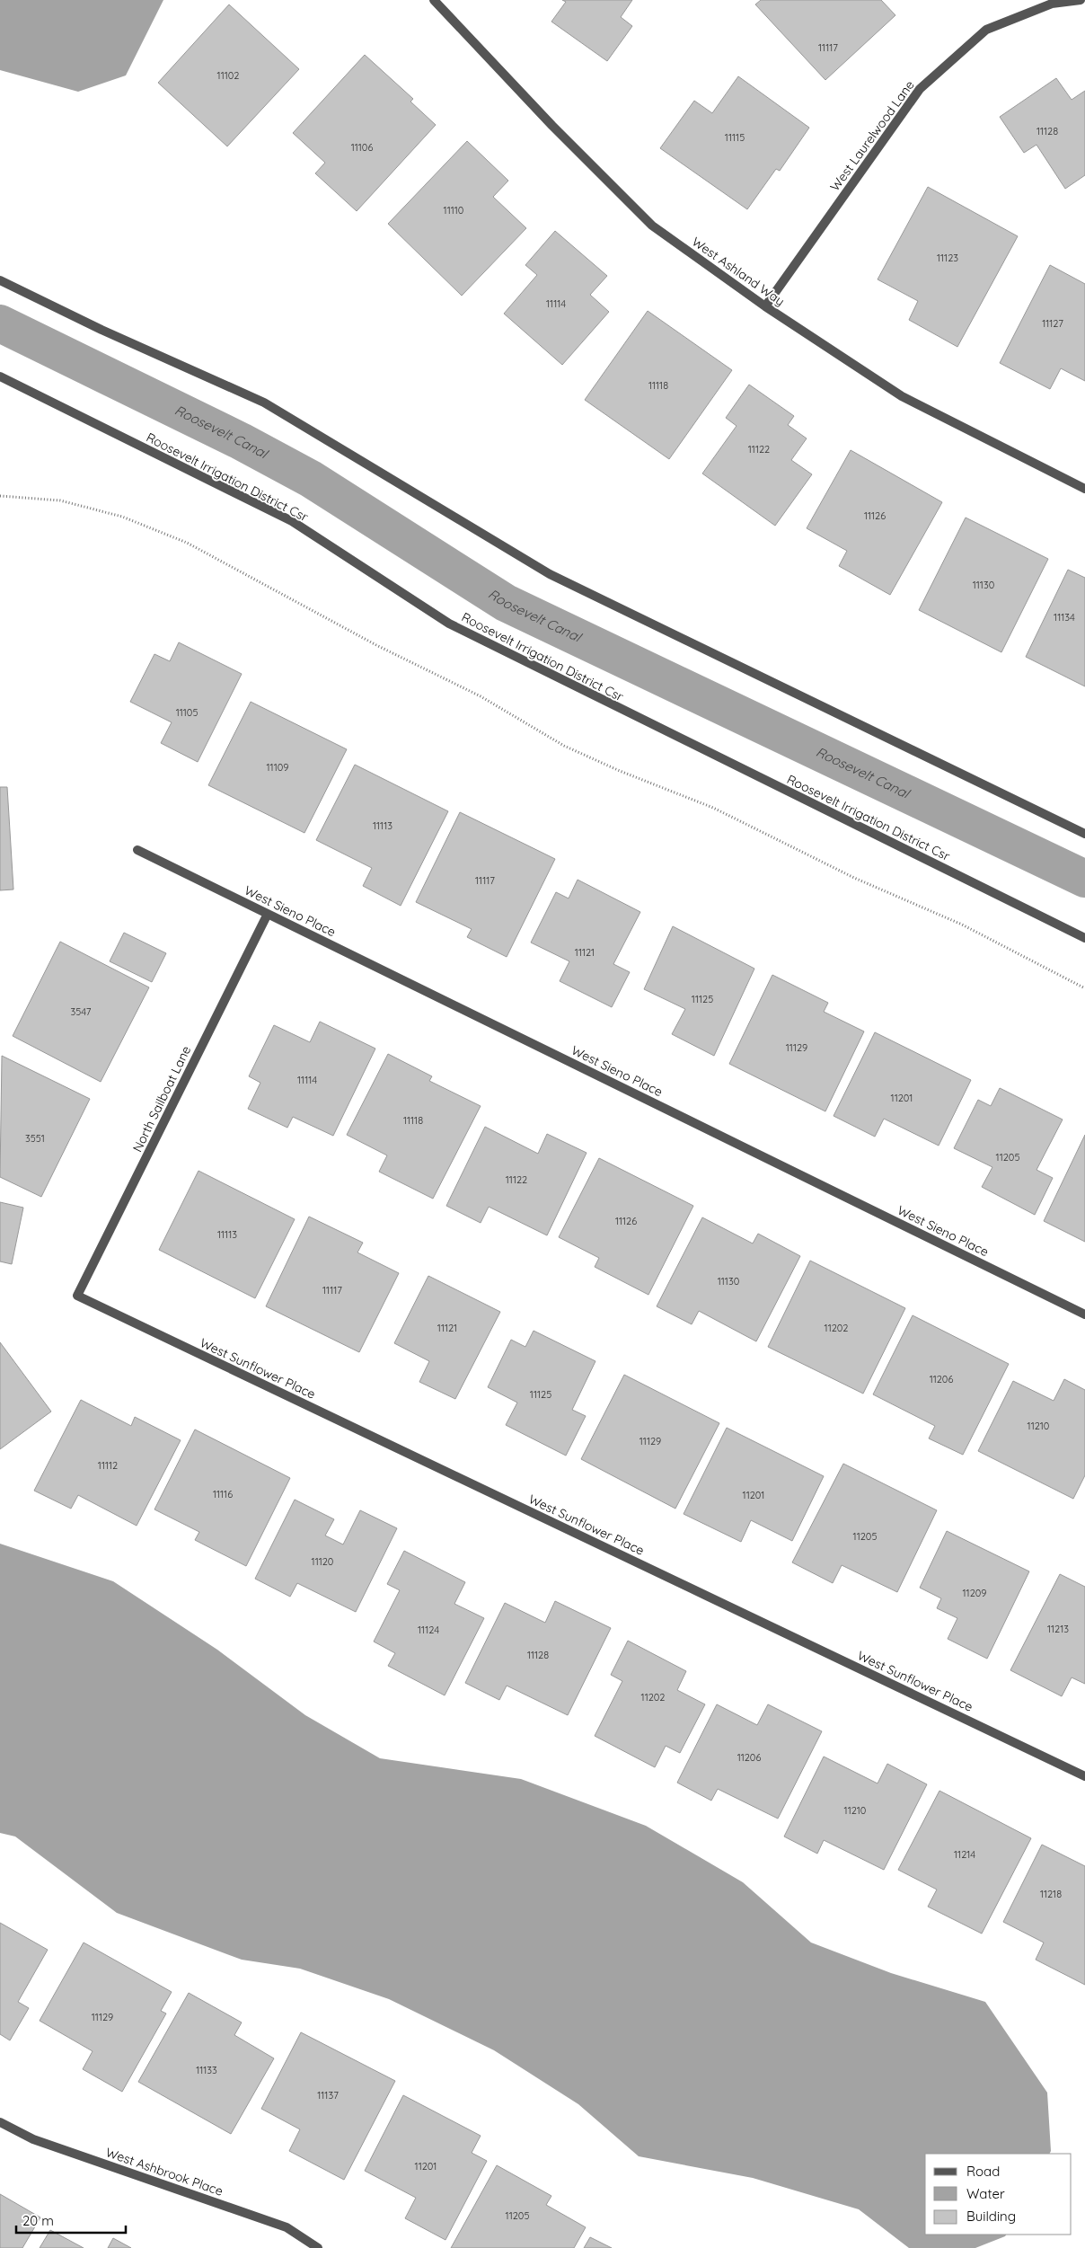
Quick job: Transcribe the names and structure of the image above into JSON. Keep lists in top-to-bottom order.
{
  "streets": {
    "street": [
      "West Laurelwood Lane",
      "West Ashland Way",
      "Roosevelt Irrigation District Csr",
      "West Sieno Place",
      "North Sailboat Lane",
      "West Sunflower Place",
      "West Ashbrook Place"
    ]
  },
  "crossings": [
    ["West Laurelwood Lane", "West Ashland Way"],
    ["West Sieno Place", "North Sailboat Lane"],
    ["North Sailboat Lane", "West Sunflower Place"]
  ],
  "water": ["Roosevelt Canal"],
  "house_numbers": [
    "11117",
    "11102",
    "11128",
    "11115",
    "11106",
    "11110",
    "11123",
    "11114",
    "11127",
    "11118",
    "11122",
    "11126",
    "11130",
    "11134",
    "11105",
    "11109",
    "11113",
    "11117",
    "11121",
    "11125",
    "3547",
    "11129",
    "11114",
    "11201",
    "11118",
    "3551",
    "11205",
    "11122",
    "11126",
    "11113",
    "11130",
    "11117",
    "11121",
    "11202",
    "11206",
    "11125",
    "11210",
    "11129",
    "11112",
    "11116",
    "11201",
    "11205",
    "11120",
    "11209",
    "11213",
    "11124",
    "11128",
    "11202",
    "11206",
    "11210",
    "11214",
    "11218",
    "11129",
    "11133",
    "11137",
    "11201",
    "11205"
  ],
  "legend": ["Road", "Water", "Building"],
  "scale_bar": "20 m"
}
